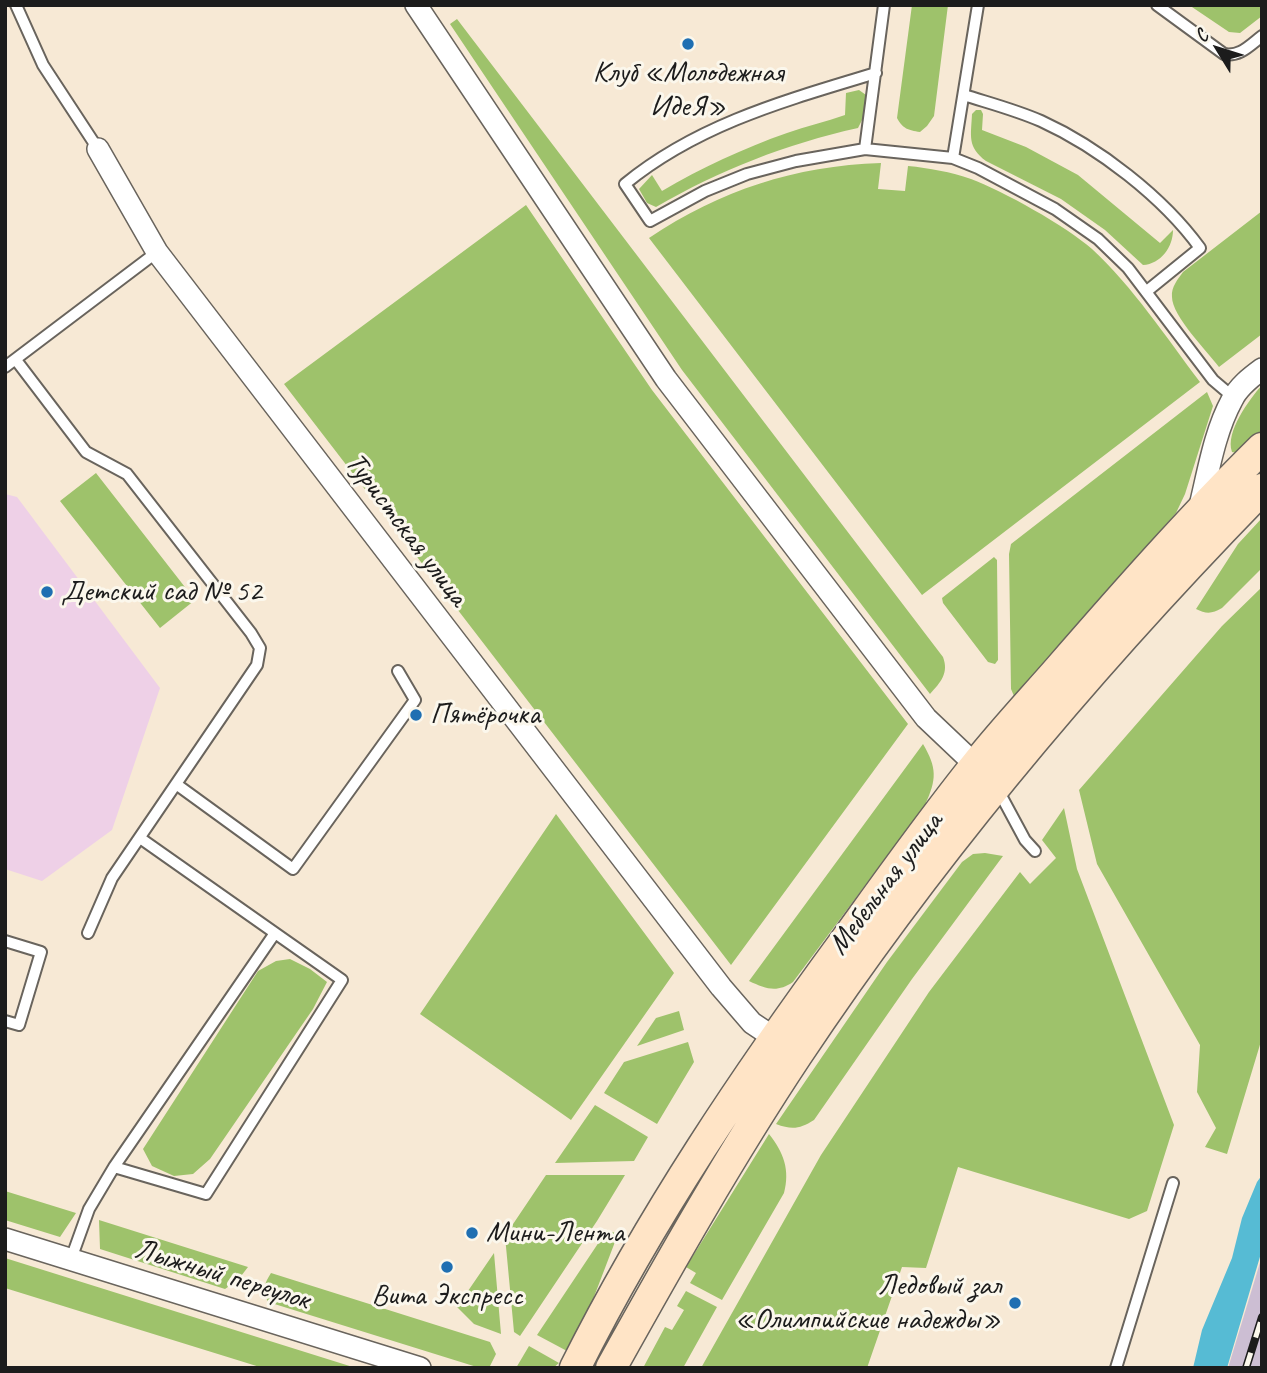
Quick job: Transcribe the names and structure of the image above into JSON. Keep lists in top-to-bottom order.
{
  "streets": {
    "street": ["Туристская улица", "Мебельная улица", "Лыжный переулок"]
  },
  "crossings": [
    ["Туристская улица", "Мебельная улица"]
  ],
  "places": [
    "Клуб «Молодежная ИдеЯ»",
    "Детский сад № 52",
    "Пятёрочка",
    "Мини-Лента",
    "Вита Экспресс",
    "Ледовый зал «Олимпийские надежды»"
  ],
  "north": "top left"
}
